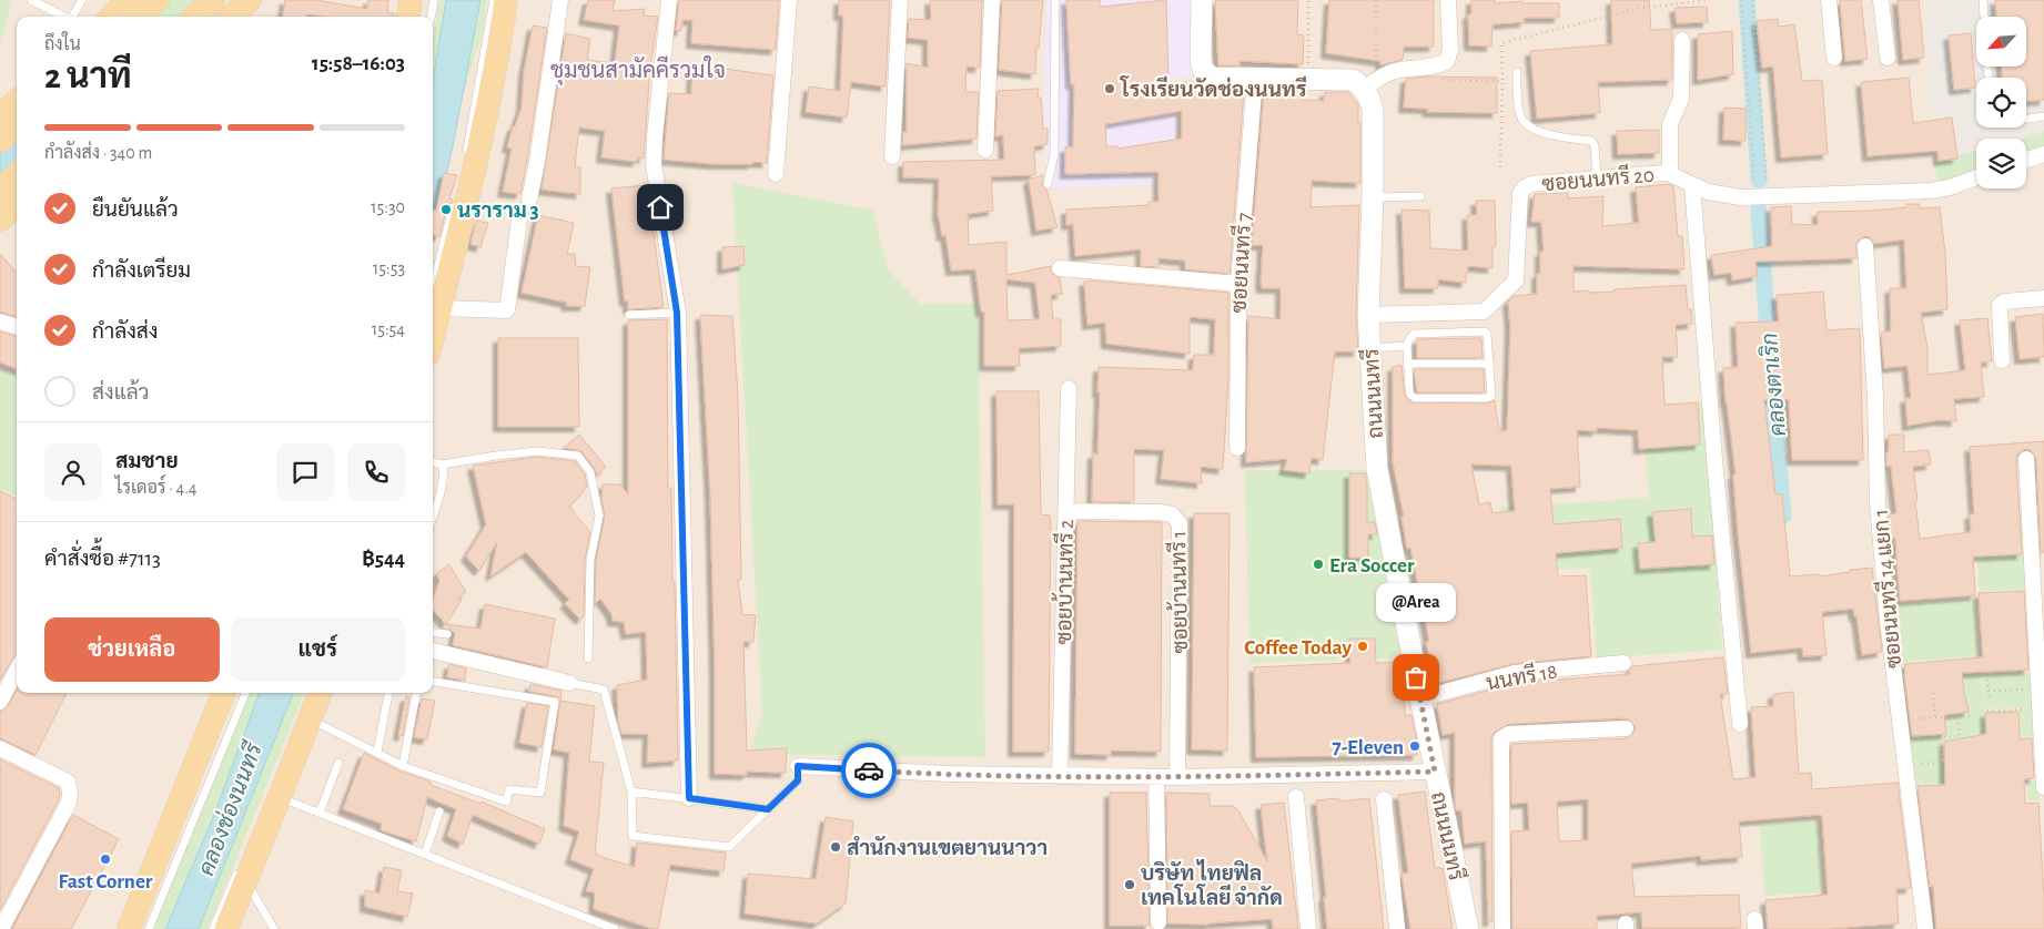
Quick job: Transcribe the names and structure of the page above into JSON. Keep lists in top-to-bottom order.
{
  "streets": {
    "street": [
      "ซอยนนทรี 20",
      "ซอยนนทรี 7",
      "ถนนนนทรี",
      "ซอยบ้านนทรี 2",
      "ซอยนนทรี 14 แยก 1",
      "ซอยบ้านนทรี 1",
      "นนทรี 18"
    ]
  },
  "crossings": [
    ["ซอยนนทรี 20", "ถนนนนทรี"],
    ["ถนนนนทรี", "นนทรี 18"],
    ["ซอยบ้านนทรี 2", "ซอยบ้านนทรี 1"]
  ],
  "districts": ["ชุมชนสามัคคีรวมใจ"],
  "water": ["คลองตาเริก", "คลองช่องนนทรี"],
  "places": [
    "โรงเรียนวัดช่องนนทรี",
    "นราราม 3",
    "Era Soccer",
    "Coffee Today",
    "@Area",
    "7-Eleven",
    "สำนักงานเขตยานนาวา",
    "Fast Corner",
    "บริษัท ไทยฟิล เทคโนโลยี จำกัด"
  ],
  "north": "bottom left",
  "page": {
    "heading": ["2 นาที", "ถึงใน", "15:58–16:03"],
    "panel": [
      "สมชาย",
      "ไรเดอร์ · 4.4",
      "คำสั่งซื้อ #7113",
      "฿544"
    ],
    "bar": "กำลังส่ง · 340 m",
    "list": [
      ["ยืนยันแล้ว", "15:30"],
      ["กำลังเตรียม", "15:53"],
      ["กำลังส่ง", "15:54"],
      "ส่งแล้ว"
    ],
    "bubble": "@Area",
    "buttons": ["ช่วยเหลือ", "แชร์"]
  }
}
